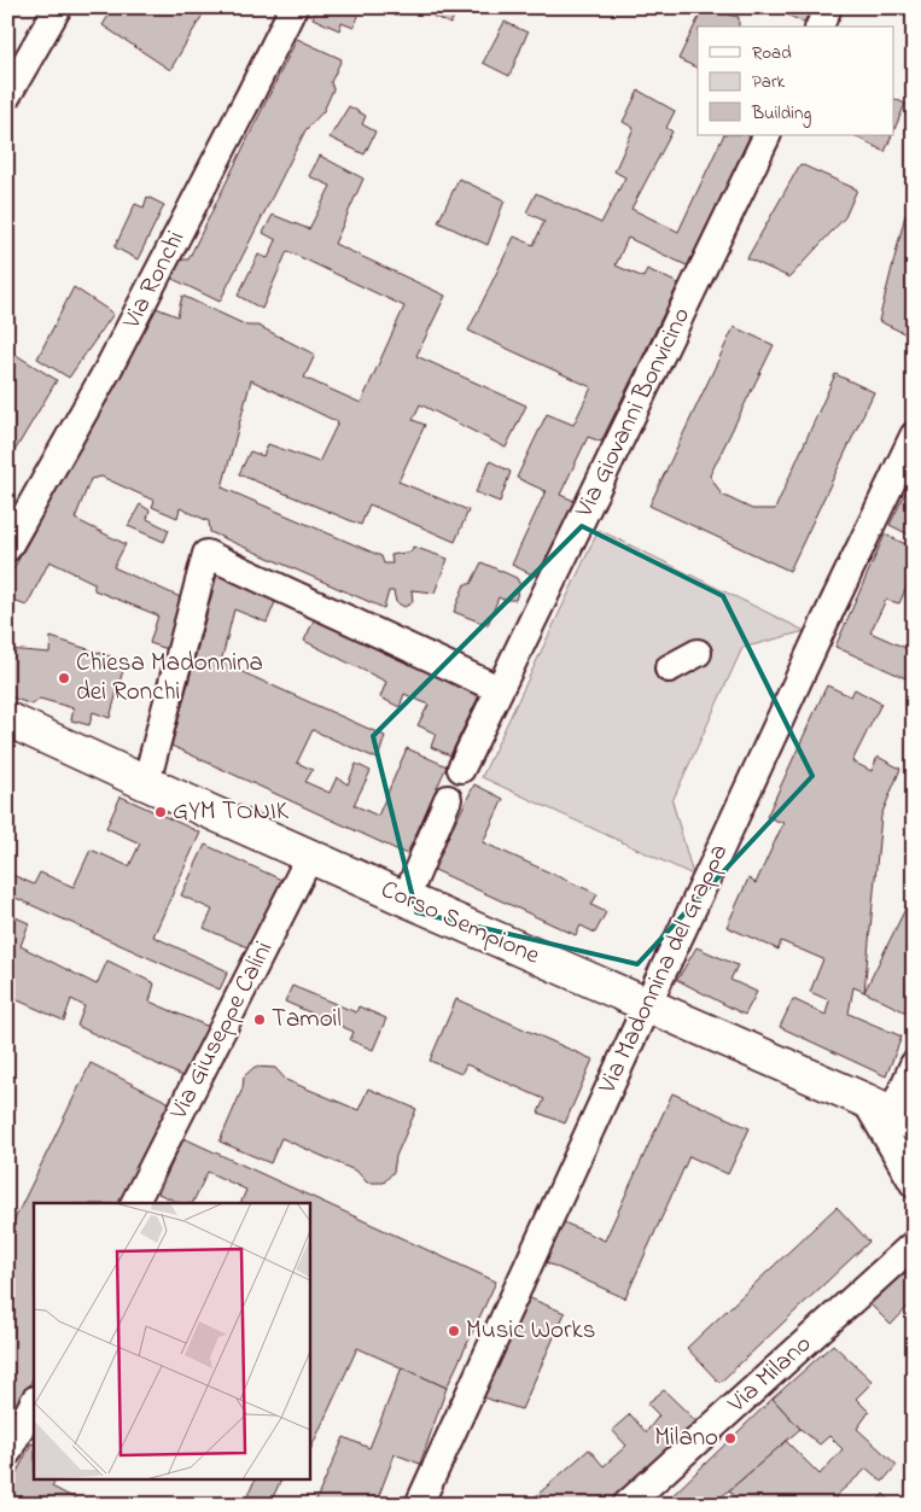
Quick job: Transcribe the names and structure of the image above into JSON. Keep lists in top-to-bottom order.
{
  "streets": {
    "main road": ["Corso Sempione"],
    "street": [
      "Via Ronchi",
      "Via Giovanni Bonvicino",
      "Via Madonnina del Grappa",
      "Via Giuseppe Calini",
      "Via Milano"
    ]
  },
  "crossings": [
    ["Corso Sempione", "Via Madonnina del Grappa"],
    ["Corso Sempione", "Via Giuseppe Calini"]
  ],
  "places": [
    "Chiesa Madonnina dei Ronchi",
    "GYM TONIK",
    "Tamoil",
    "Music Works",
    "Milano"
  ],
  "legend": ["Road", "Park", "Building"]
}
